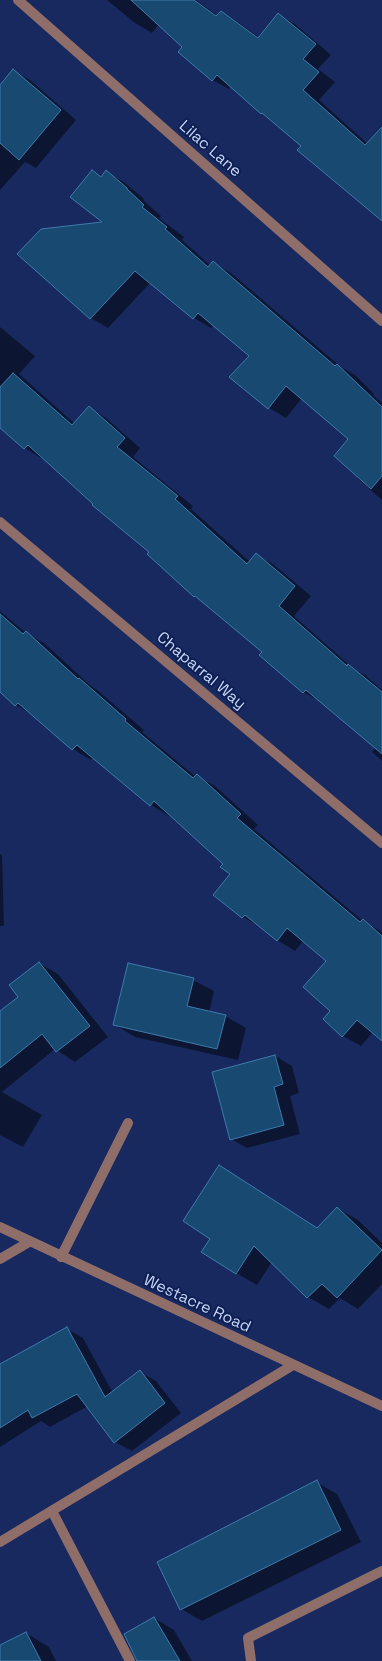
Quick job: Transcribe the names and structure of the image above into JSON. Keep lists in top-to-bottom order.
{
  "streets": {
    "street": ["Lilac Lane", "Chaparral Way", "Westacre Road"]
  }
}
